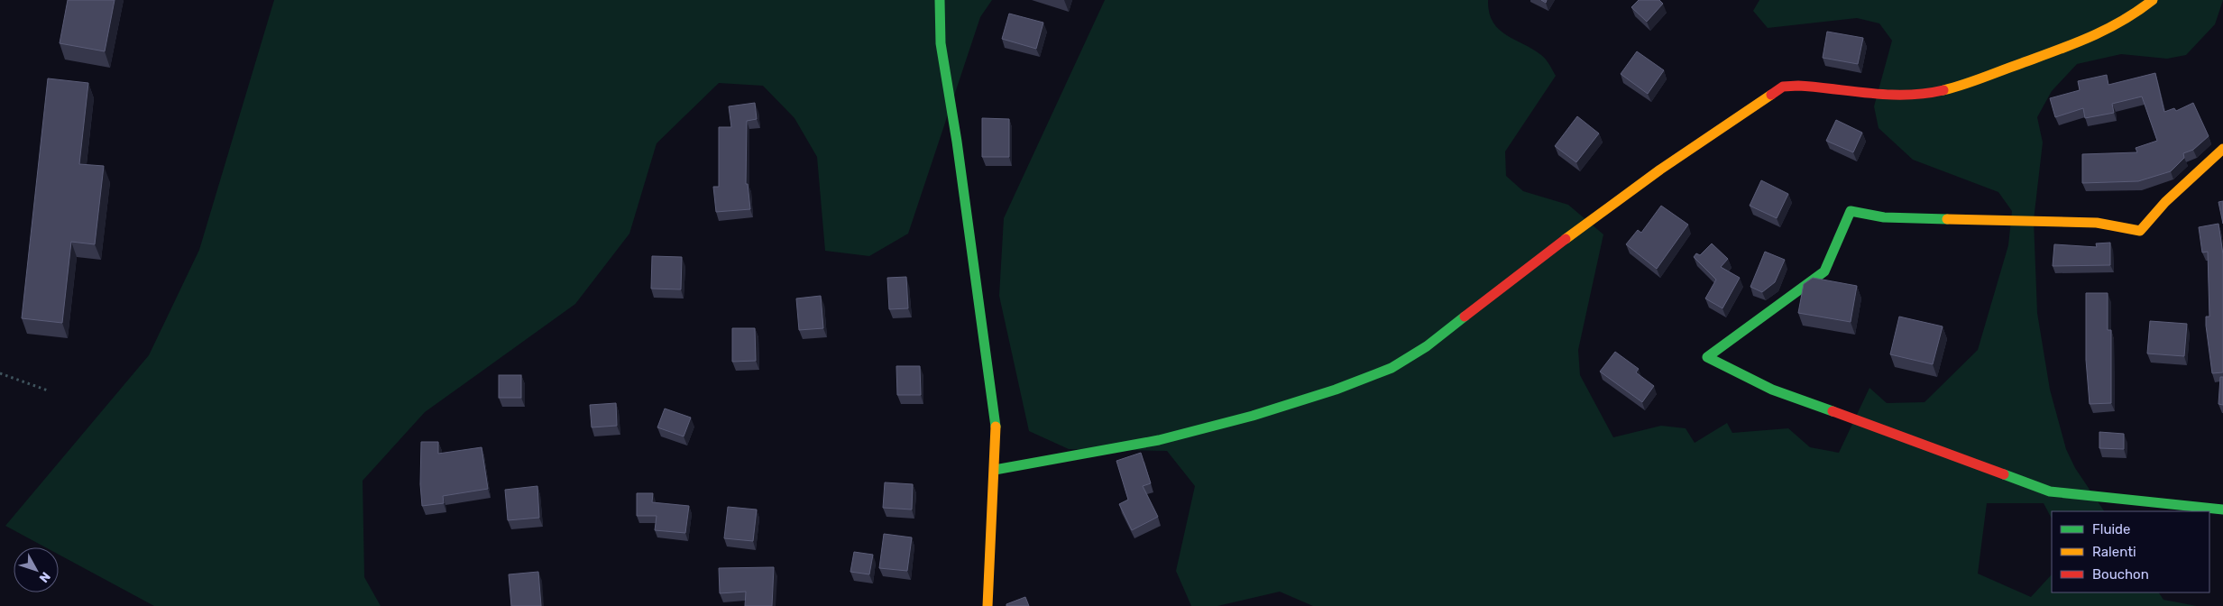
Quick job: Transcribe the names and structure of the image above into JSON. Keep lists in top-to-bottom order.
{
  "legend": ["Fluide", "Ralenti", "Bouchon"],
  "north": "bottom right"
}
